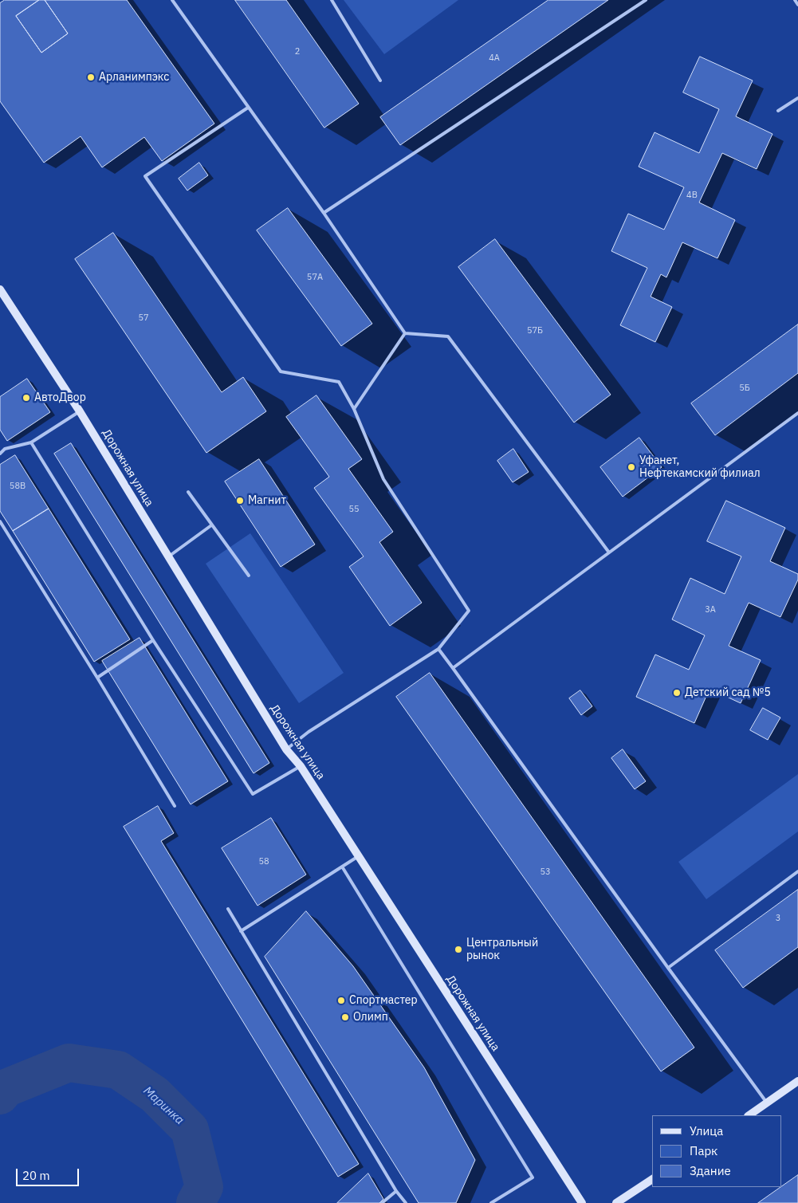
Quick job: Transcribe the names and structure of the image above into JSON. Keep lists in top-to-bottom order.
{
  "streets": {
    "main road": ["Дорожная улица"]
  },
  "water": ["Маринка"],
  "places": [
    "Арланимпэкс",
    "АвтоДвор",
    "Уфанет, Нефтекамский филиал",
    "Магнит",
    "Детский сад №5",
    "Центральный рынок",
    "Спортмастер",
    "Олимп"
  ],
  "house_numbers": [
    "2",
    "4А",
    "4В",
    "57А",
    "57",
    "57Б",
    "5Б",
    "58В",
    "55",
    "3А",
    "58",
    "53",
    "3"
  ],
  "legend": ["Улица", "Парк", "Здание"],
  "scale_bar": "20 m"
}
